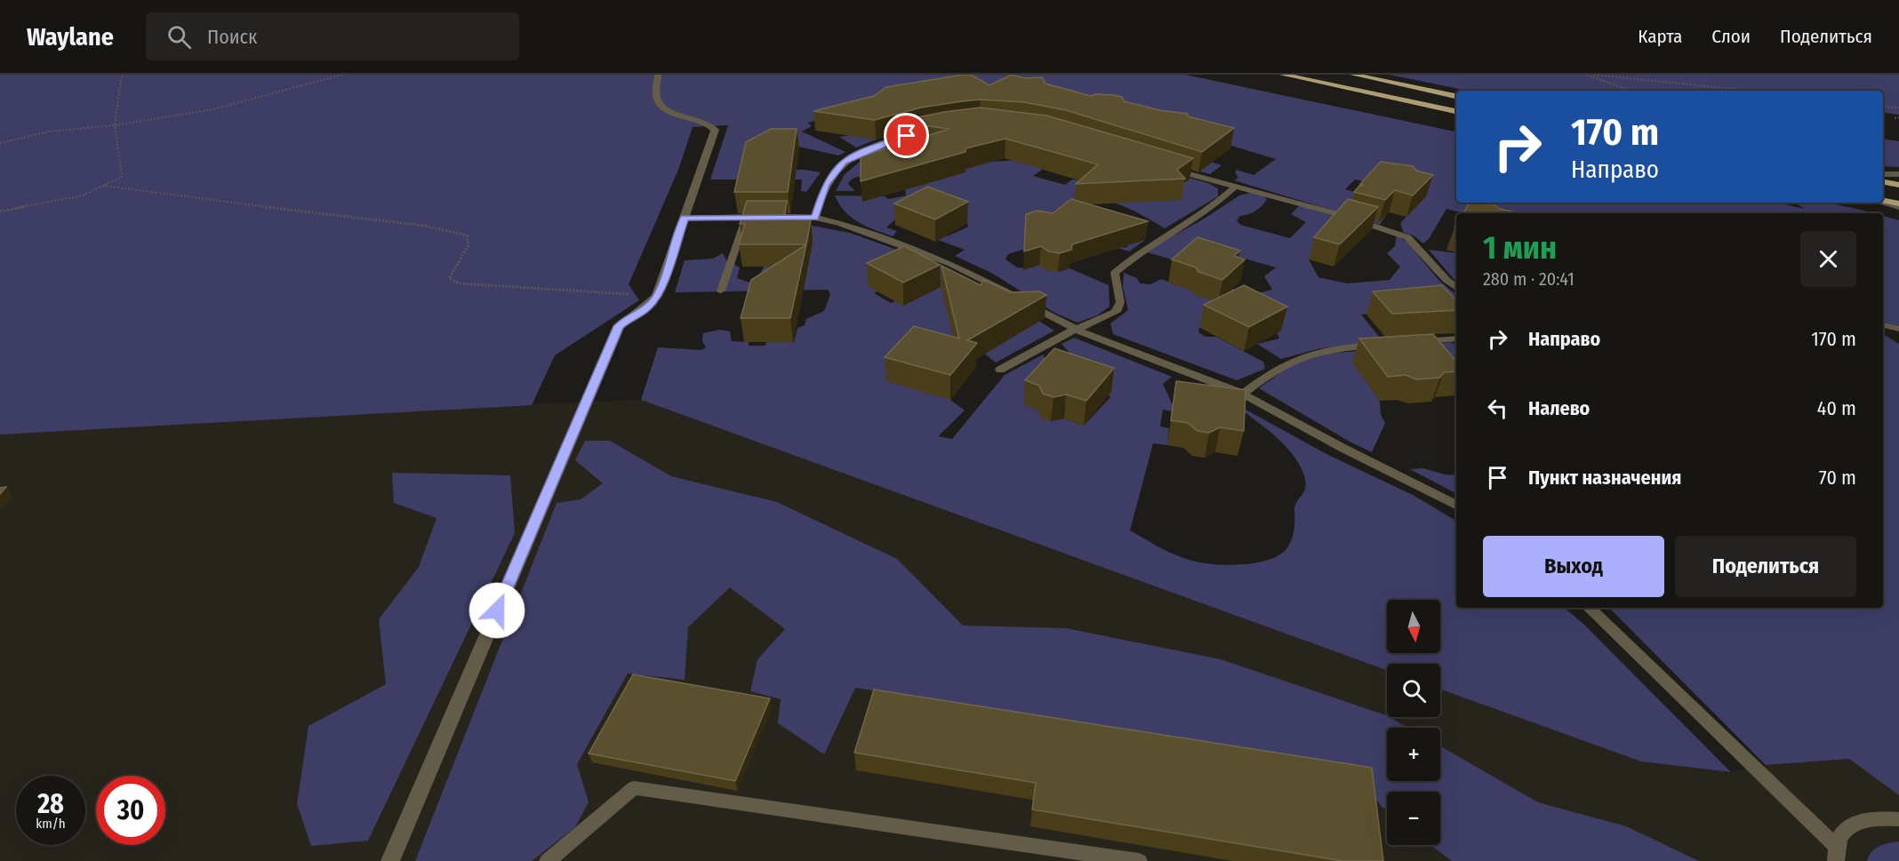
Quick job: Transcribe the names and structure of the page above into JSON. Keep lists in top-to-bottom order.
{
  "north": "bottom",
  "page": {
    "header": "Waylane",
    "search": "Поиск",
    "nav": ["Карта", "Слои", "Поделиться"],
    "turn": ["170 m", "Направо"],
    "heading": ["1 мин", "280 m · 20:41"],
    "list": [
      {
        "name": "Направо",
        "value": "170 m"
      },
      {
        "name": "Налево",
        "value": "40 m"
      },
      {
        "name": "Пункт назначения",
        "value": "70 m"
      }
    ],
    "buttons": ["Выход", "Поделиться"],
    "map_buttons": ["+", "−"],
    "speed": "28 km/h",
    "limit": "30"
  }
}
